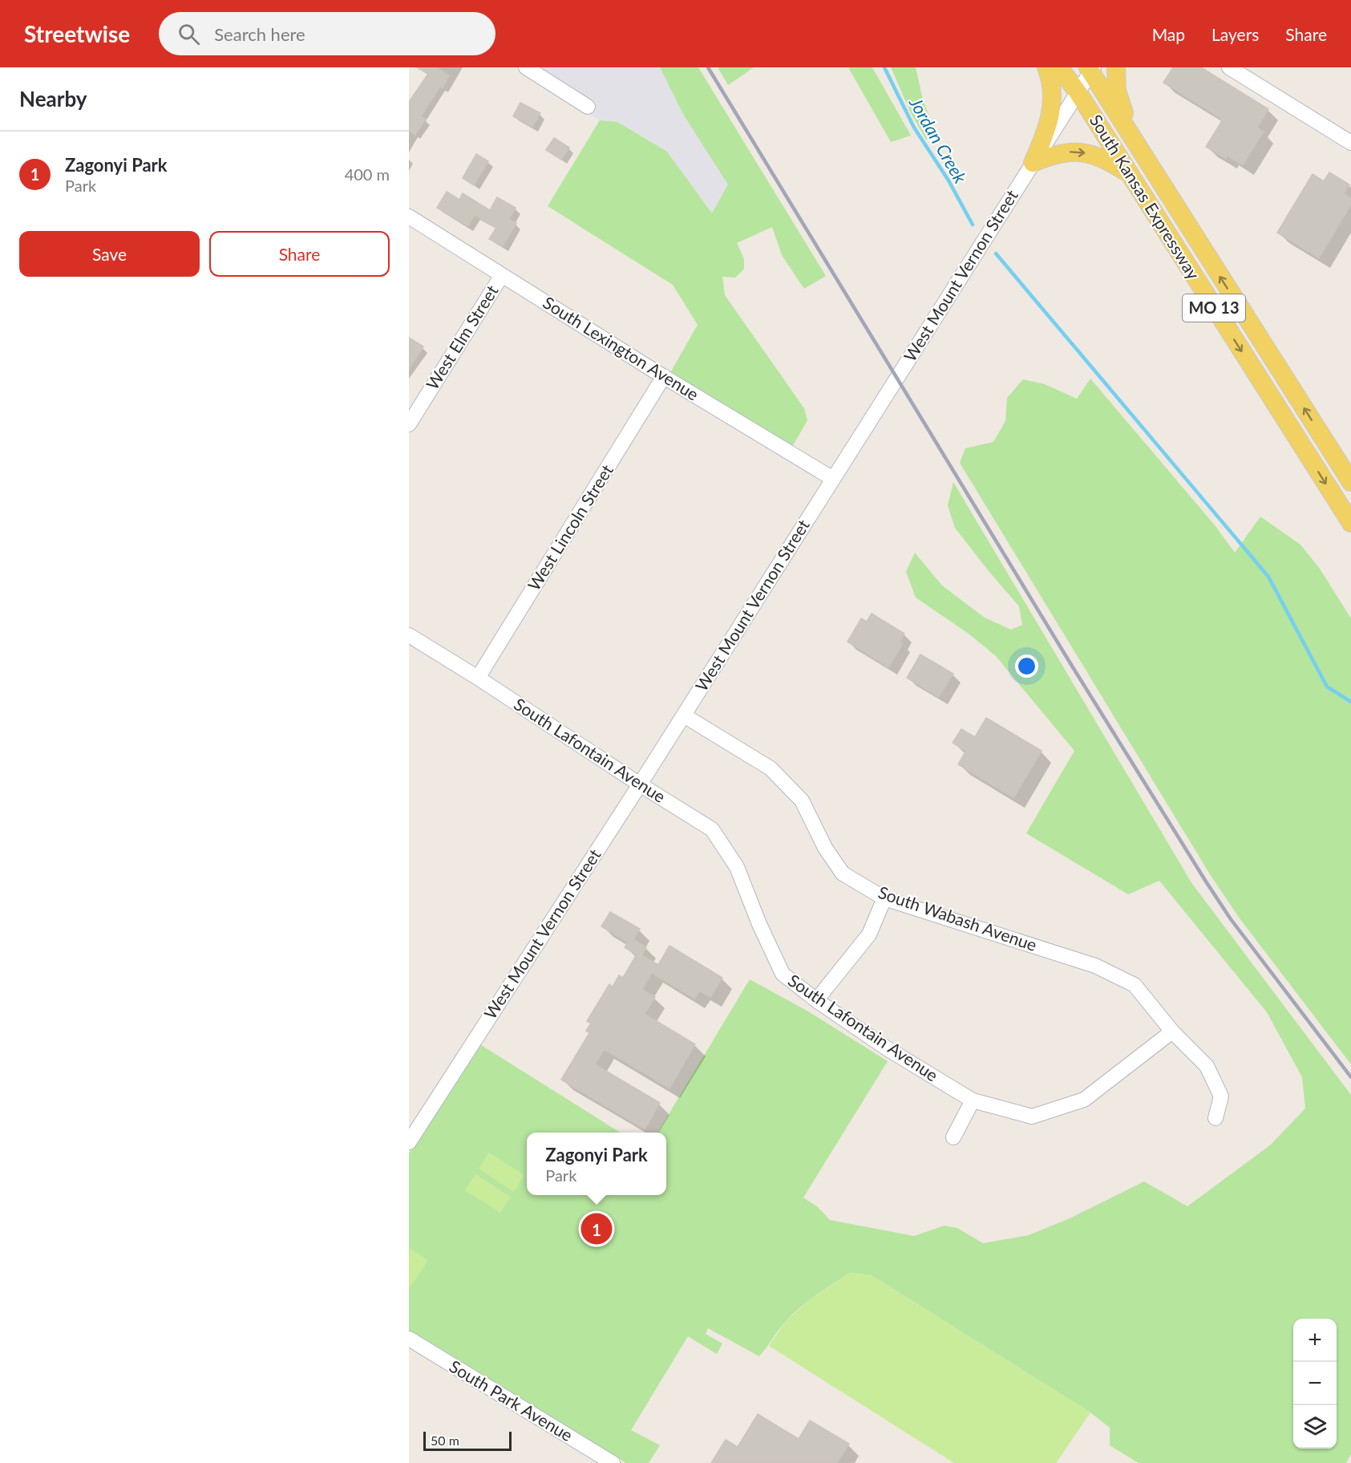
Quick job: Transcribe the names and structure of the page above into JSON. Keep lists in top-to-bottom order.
{
  "streets": {
    "main road": ["South Kansas Expressway", "MO 13"],
    "street": [
      "West Mount Vernon Street",
      "West Elm Street",
      "South Lexington Avenue",
      "West Lincoln Street",
      "South Lafontain Avenue",
      "South Wabash Avenue",
      "South Park Avenue"
    ]
  },
  "crossings": [
    ["South Kansas Expressway", "West Mount Vernon Street"],
    ["West Mount Vernon Street", "South Lexington Avenue"],
    ["West Mount Vernon Street", "South Lafontain Avenue"],
    ["West Mount Vernon Street", "South Wabash Avenue"],
    ["West Elm Street", "South Lexington Avenue"],
    ["South Lexington Avenue", "West Lincoln Street"],
    ["West Lincoln Street", "South Lafontain Avenue"],
    ["South Lafontain Avenue", "South Wabash Avenue"]
  ],
  "water": ["Jordan Creek"],
  "scale_bar": "50 m",
  "page": {
    "header": "Streetwise",
    "search": "Search here",
    "nav": ["Map", "Layers", "Share"],
    "heading": "Nearby",
    "list": [
      {
        "mark": "1",
        "name": "Zagonyi Park",
        "note": "Park",
        "value": "400 m"
      }
    ],
    "buttons": ["Save", "Share"],
    "popup": ["Zagonyi Park", "Park"],
    "pins": "1",
    "map_buttons": ["+", "−"],
    "scale": "50 m"
  }
}
